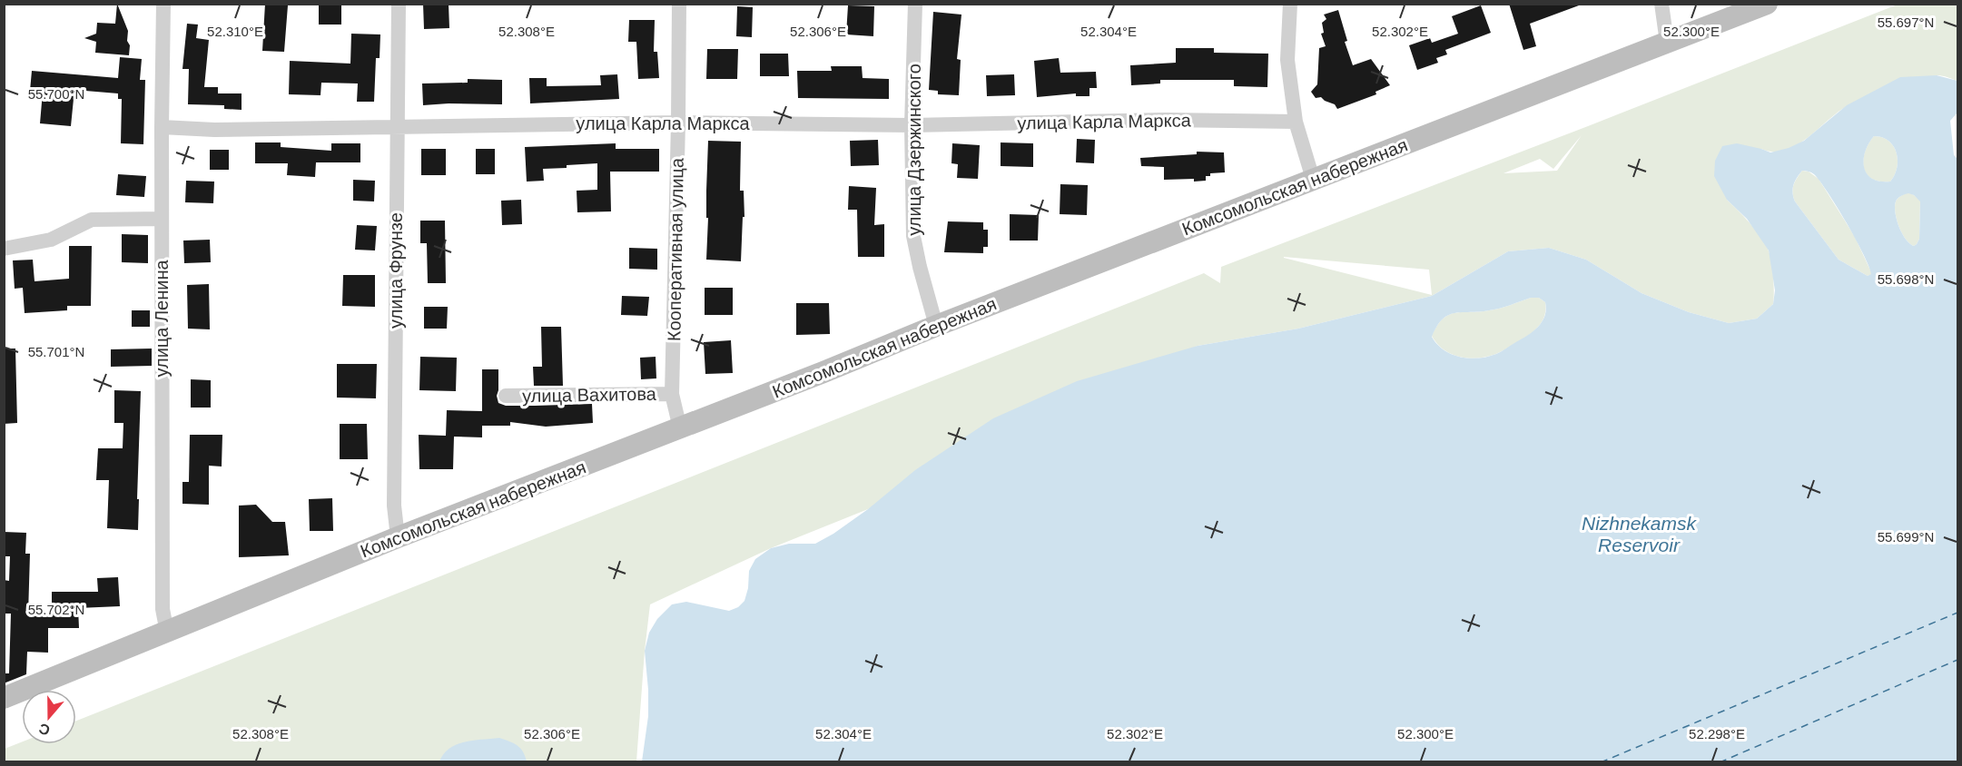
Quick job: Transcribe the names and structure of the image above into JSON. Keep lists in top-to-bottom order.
{
  "streets": {
    "street": [
      "улица Карла Маркса",
      "улица Дзержинского",
      "Комсомольская набережная",
      "Кооперативная улица",
      "улица Фрунзе",
      "улица Ленина",
      "улица Вахитова"
    ]
  },
  "crossings": [
    ["улица Карла Маркса", "улица Дзержинского"],
    ["улица Карла Маркса", "Кооперативная улица"],
    ["улица Карла Маркса", "улица Фрунзе"],
    ["улица Карла Маркса", "улица Ленина"],
    ["улица Дзержинского", "Комсомольская набережная"],
    ["Комсомольская набережная", "Кооперативная улица"],
    ["Комсомольская набережная", "улица Фрунзе"],
    ["Комсомольская набережная", "улица Ленина"],
    ["Кооперативная улица", "улица Вахитова"]
  ],
  "water": ["Nizhnekamsk Reservoir"],
  "north": "bottom",
  "coordinates": [
    "55.697°N",
    "52.310°E",
    "52.308°E",
    "52.306°E",
    "52.304°E",
    "52.302°E",
    "52.300°E",
    "55.700°N",
    "55.698°N",
    "55.701°N",
    "55.699°N",
    "55.702°N",
    "52.298°E"
  ]
}
